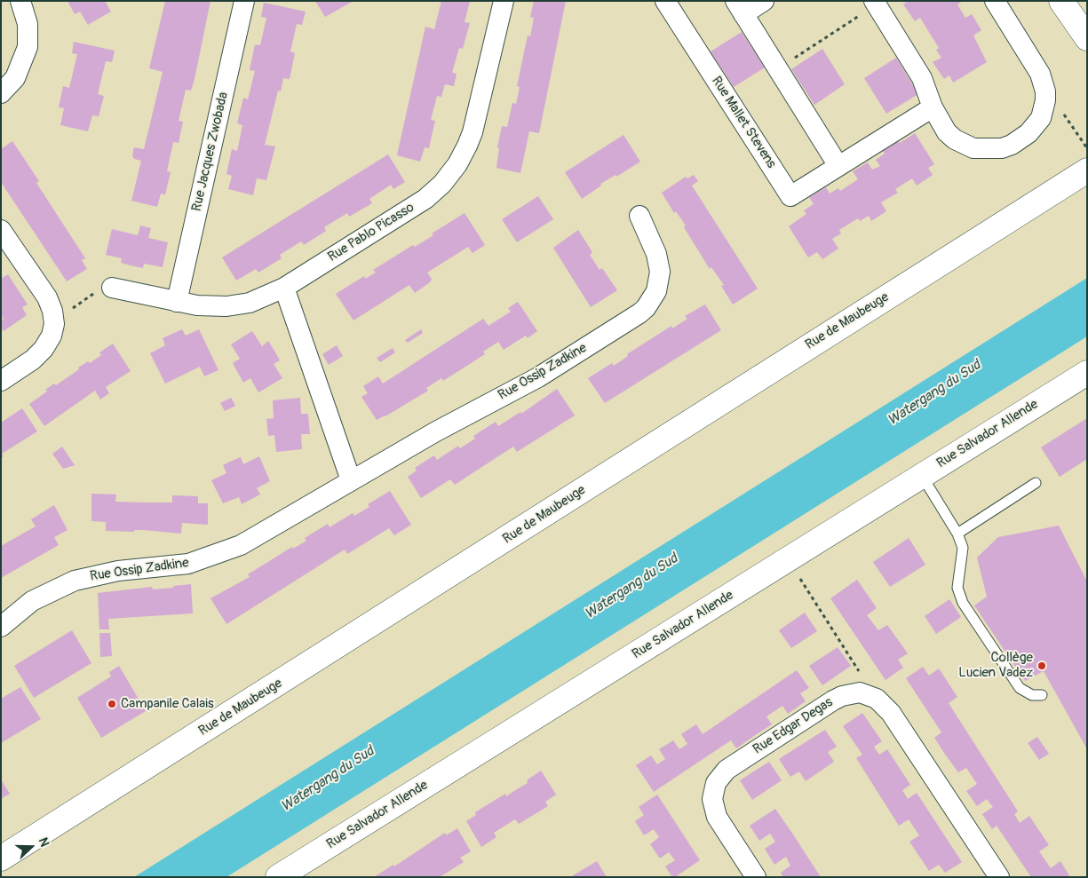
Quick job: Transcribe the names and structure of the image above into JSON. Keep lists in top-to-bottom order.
{
  "streets": {
    "street": [
      "Rue Mallet Stevens",
      "Rue Jacques Zwobada",
      "Rue Pablo Picasso",
      "Rue de Maubeuge",
      "Rue Ossip Zadkine",
      "Rue Salvador Allende",
      "Rue Edgar Degas"
    ]
  },
  "crossings": [
    ["Rue Jacques Zwobada", "Rue Pablo Picasso"]
  ],
  "water": ["Watergang du Sud"],
  "places": ["Collège Lucien Vadez", "Campanile Calais"],
  "north": "right"
}
